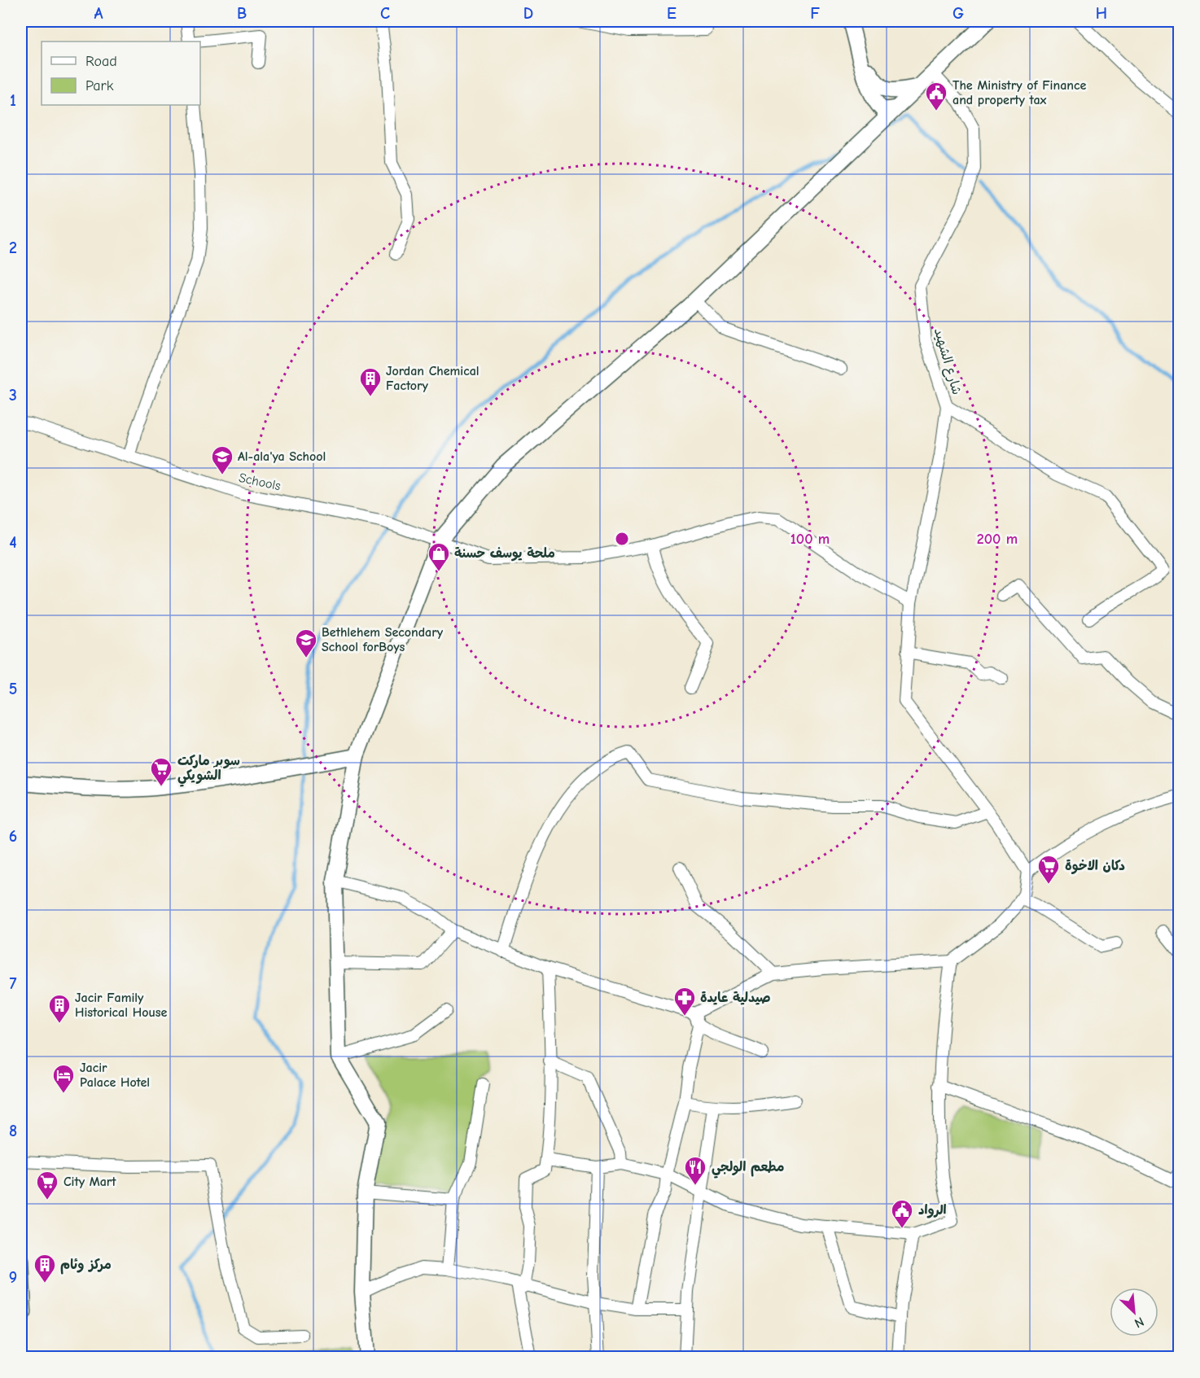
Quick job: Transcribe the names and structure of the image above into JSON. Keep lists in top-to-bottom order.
{
  "streets": {
    "street": ["شارع الشهيد", "Schools"]
  },
  "places": {
    "public building": ["The Ministry of Finance and property tax", "الرواد"],
    "building": ["Jordan Chemical Factory", "Jacir Family Historical House", "مركز وئام"],
    "school or university": ["Al-ala'ya School", "Bethlehem Secondary School forBoys"],
    "shop": ["ملحة يوسف حسنة"],
    "supermarket": ["سوبر ماركت الشويكي", "دكان الاخوة", "City Mart"],
    "pharmacy": ["صيدلية عايدة"],
    "hotel": ["Jacir Palace Hotel"],
    "restaurant": ["مطعم الولجي"]
  },
  "legend": ["Road", "Park"],
  "north": "bottom right",
  "grid": {
    "columns": [
      "A",
      "B",
      "C",
      "D",
      "E",
      "F",
      "G",
      "H"
    ],
    "rows": [
      "1",
      "2",
      "3",
      "4",
      "5",
      "6",
      "7",
      "8",
      "9"
    ]
  },
  "rings": ["100 m", "200 m"]
}
